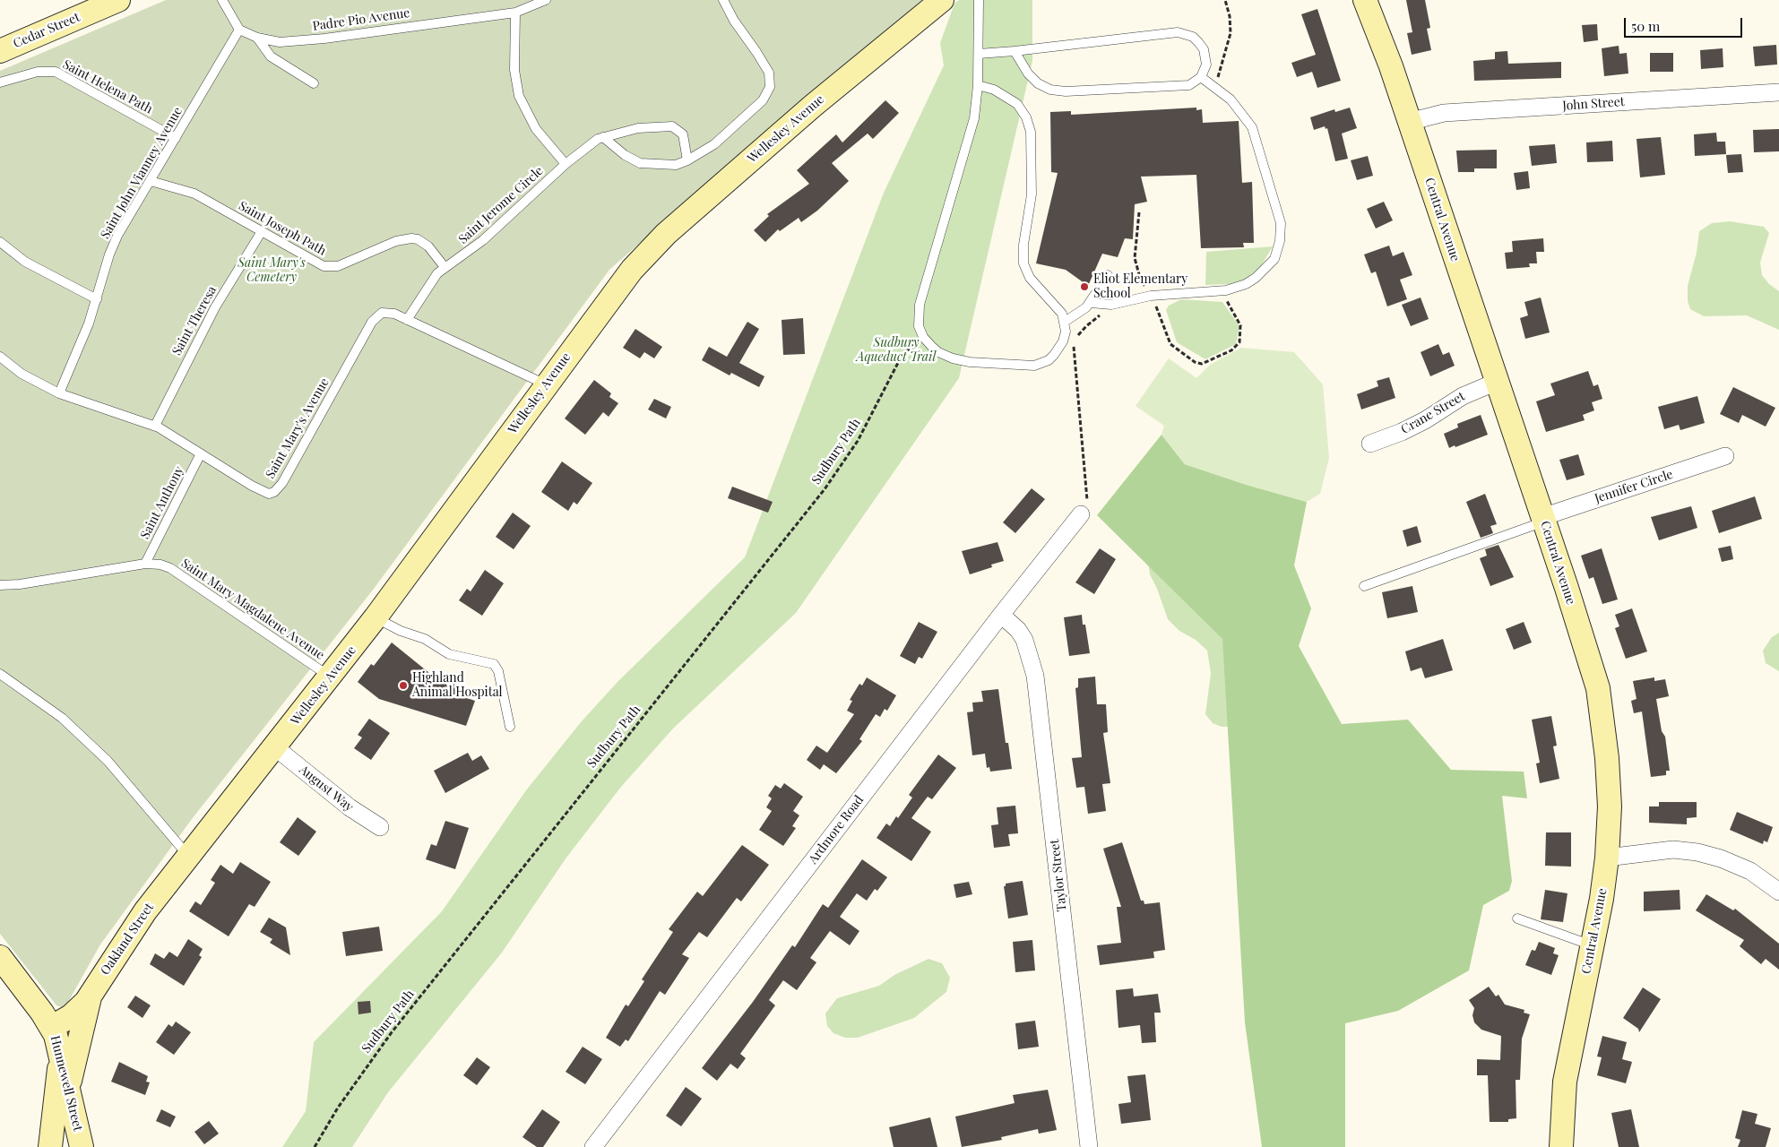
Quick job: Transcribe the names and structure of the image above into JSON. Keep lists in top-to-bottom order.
{
  "streets": {
    "street": [
      "Cedar Street",
      "John Street",
      "Wellesley Avenue",
      "Central Avenue",
      "Crane Street",
      "Jennifer Circle",
      "August Way",
      "Ardmore Road",
      "Taylor Street",
      "Oakland Street",
      "Hunnewell Street"
    ],
    "lane": [
      "Padre Pio Avenue",
      "Saint Helena Path",
      "Saint John Vianney Avenue",
      "Saint Jerome Circle",
      "Saint Joseph Path",
      "Saint Theresa",
      "Saint Mary's Avenue",
      "Saint Anthony",
      "Saint Mary Magdalene Avenue"
    ],
    "path": ["Sudbury Path"]
  },
  "crossings": [
    ["Padre Pio Avenue", "Saint John Vianney Avenue"],
    ["Saint Helena Path", "Saint John Vianney Avenue"],
    ["John Street", "Central Avenue"],
    ["Wellesley Avenue", "Saint Mary's Avenue"],
    ["Wellesley Avenue", "Saint Mary Magdalene Avenue"],
    ["Wellesley Avenue", "August Way"],
    ["Wellesley Avenue", "Oakland Street"],
    ["Saint John Vianney Avenue", "Saint Joseph Path"],
    ["Saint John Vianney Avenue", "Saint Mary's Avenue"],
    ["Saint Jerome Circle", "Saint Joseph Path"],
    ["Saint Jerome Circle", "Saint Mary's Avenue"],
    ["Central Avenue", "Crane Street"],
    ["Central Avenue", "Jennifer Circle"],
    ["Saint Joseph Path", "Saint Theresa"],
    ["Saint Theresa", "Saint Mary's Avenue"],
    ["Saint Mary's Avenue", "Saint Anthony"],
    ["Saint Anthony", "Saint Mary Magdalene Avenue"],
    ["Ardmore Road", "Taylor Street"],
    ["Oakland Street", "Hunnewell Street"]
  ],
  "parks": ["Saint Mary's Cemetery", "Sudbury Aqueduct Trail"],
  "places": ["Eliot Elementary School", "Highland Animal Hospital"],
  "scale_bar": "50 m"
}
